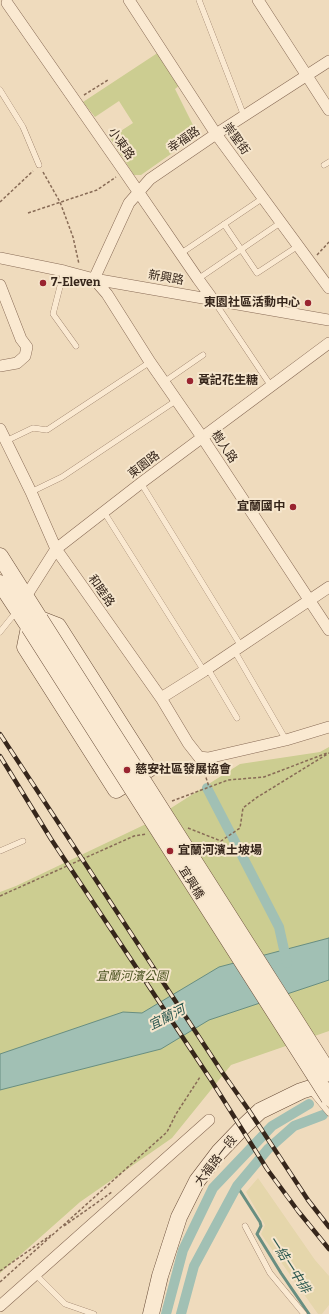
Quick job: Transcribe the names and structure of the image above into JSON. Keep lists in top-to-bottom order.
{
  "streets": {
    "street": [
      "崇聖街",
      "幸福路",
      "小東路",
      "新興路",
      "樹人路",
      "東園路",
      "和睦路",
      "宜興橋",
      "大福路一段"
    ]
  },
  "crossings": [
    ["崇聖街", "幸福路"],
    ["幸福路", "小東路"],
    ["幸福路", "新興路"],
    ["幸福路", "樹人路"],
    ["小東路", "新興路"],
    ["新興路", "樹人路"],
    ["樹人路", "東園路"],
    ["東園路", "和睦路"]
  ],
  "water": ["宜蘭河", "一結一中排"],
  "parks": ["宜蘭河濱公園"],
  "places": [
    "7-Eleven",
    "東園社區活動中心",
    "黃記花生糖",
    "宜蘭國中",
    "慈安社區發展協會",
    "宜蘭河濱土坡場"
  ]
}
